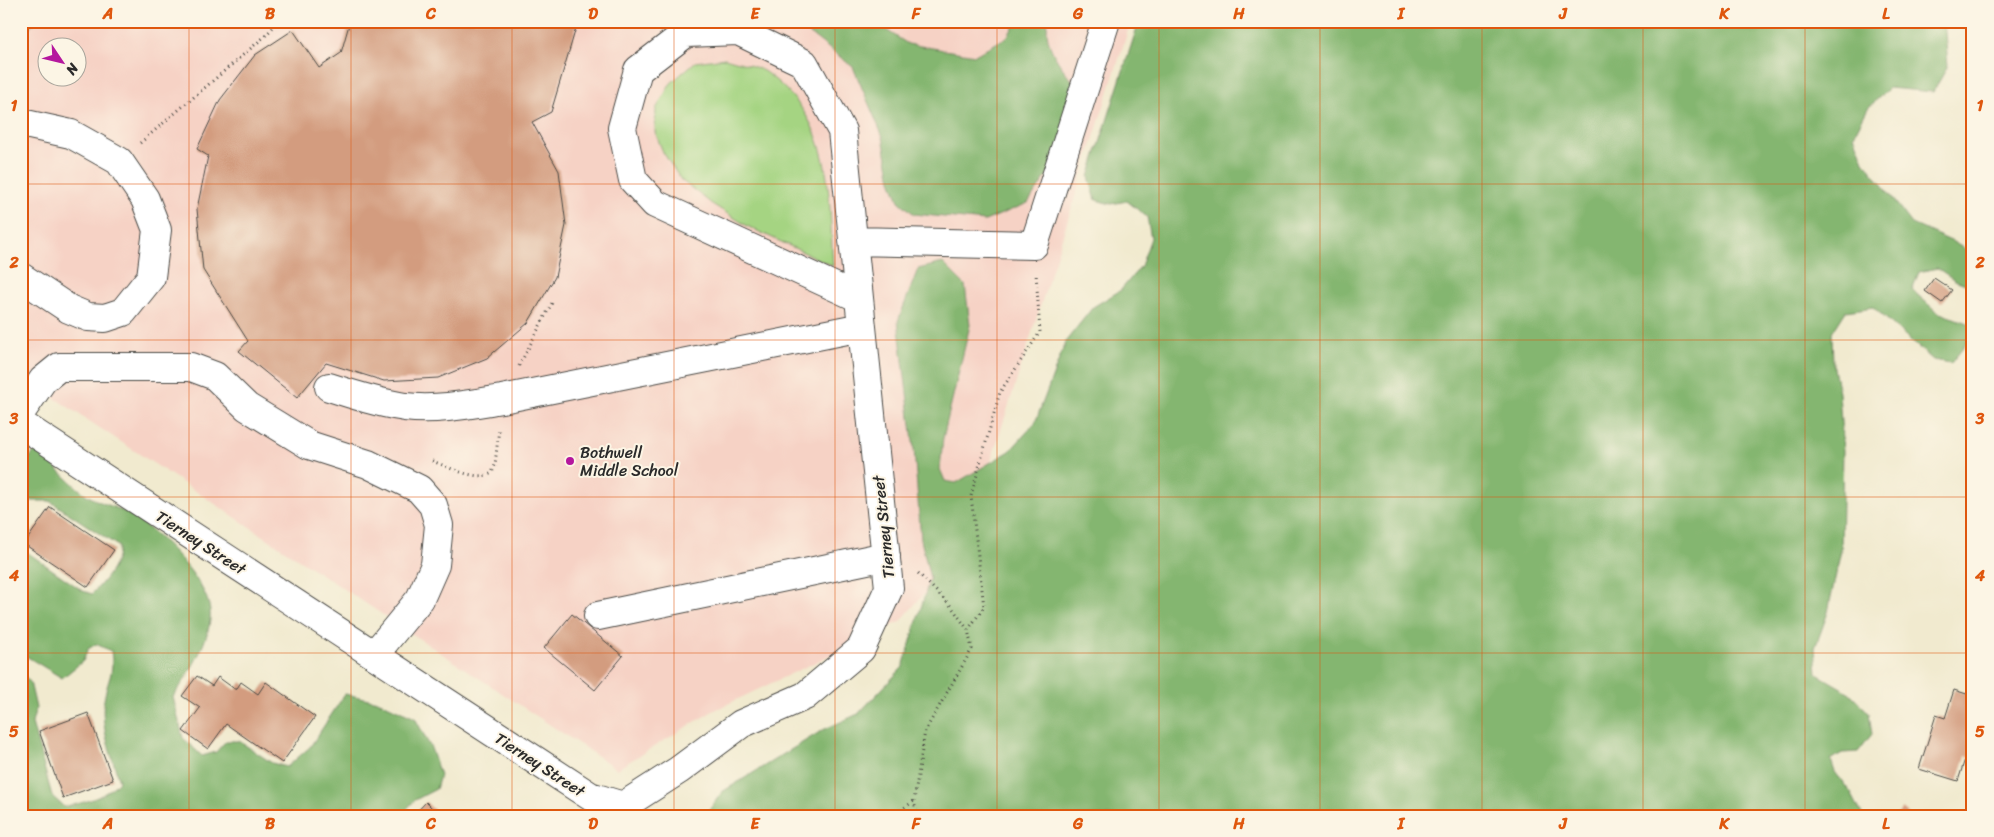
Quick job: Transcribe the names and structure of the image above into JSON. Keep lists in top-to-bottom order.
{
  "streets": {
    "street": ["Tierney Street"]
  },
  "places": ["Bothwell Middle School"],
  "north": "bottom right",
  "grid": {
    "columns": [
      "A",
      "B",
      "C",
      "D",
      "E",
      "F",
      "G",
      "H",
      "I",
      "J",
      "K",
      "L"
    ],
    "rows": [
      "1",
      "2",
      "3",
      "4",
      "5"
    ]
  }
}
